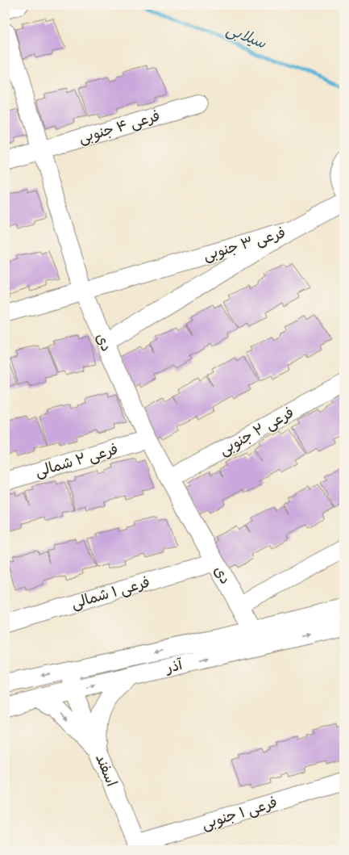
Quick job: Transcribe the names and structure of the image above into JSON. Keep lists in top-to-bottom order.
{
  "streets": {
    "street": [
      "فرعی ۴ جنوبی",
      "فرعی ۳ جنوبی",
      "دی",
      "فرعی ۲ جنوبی",
      "فرعی ۲ شمالی",
      "فرعی ۱ شمالی",
      "آذر",
      "اسفند",
      "فرعی ۱ جنوبی"
    ]
  },
  "crossings": [
    ["فرعی ۴ جنوبی", "دی"],
    ["فرعی ۳ جنوبی", "دی"],
    ["دی", "فرعی ۲ جنوبی"],
    ["دی", "فرعی ۲ شمالی"],
    ["دی", "فرعی ۱ شمالی"],
    ["دی", "آذر"],
    ["آذر", "اسفند"],
    ["اسفند", "فرعی ۱ جنوبی"]
  ],
  "water": ["سیلابی"]
}
